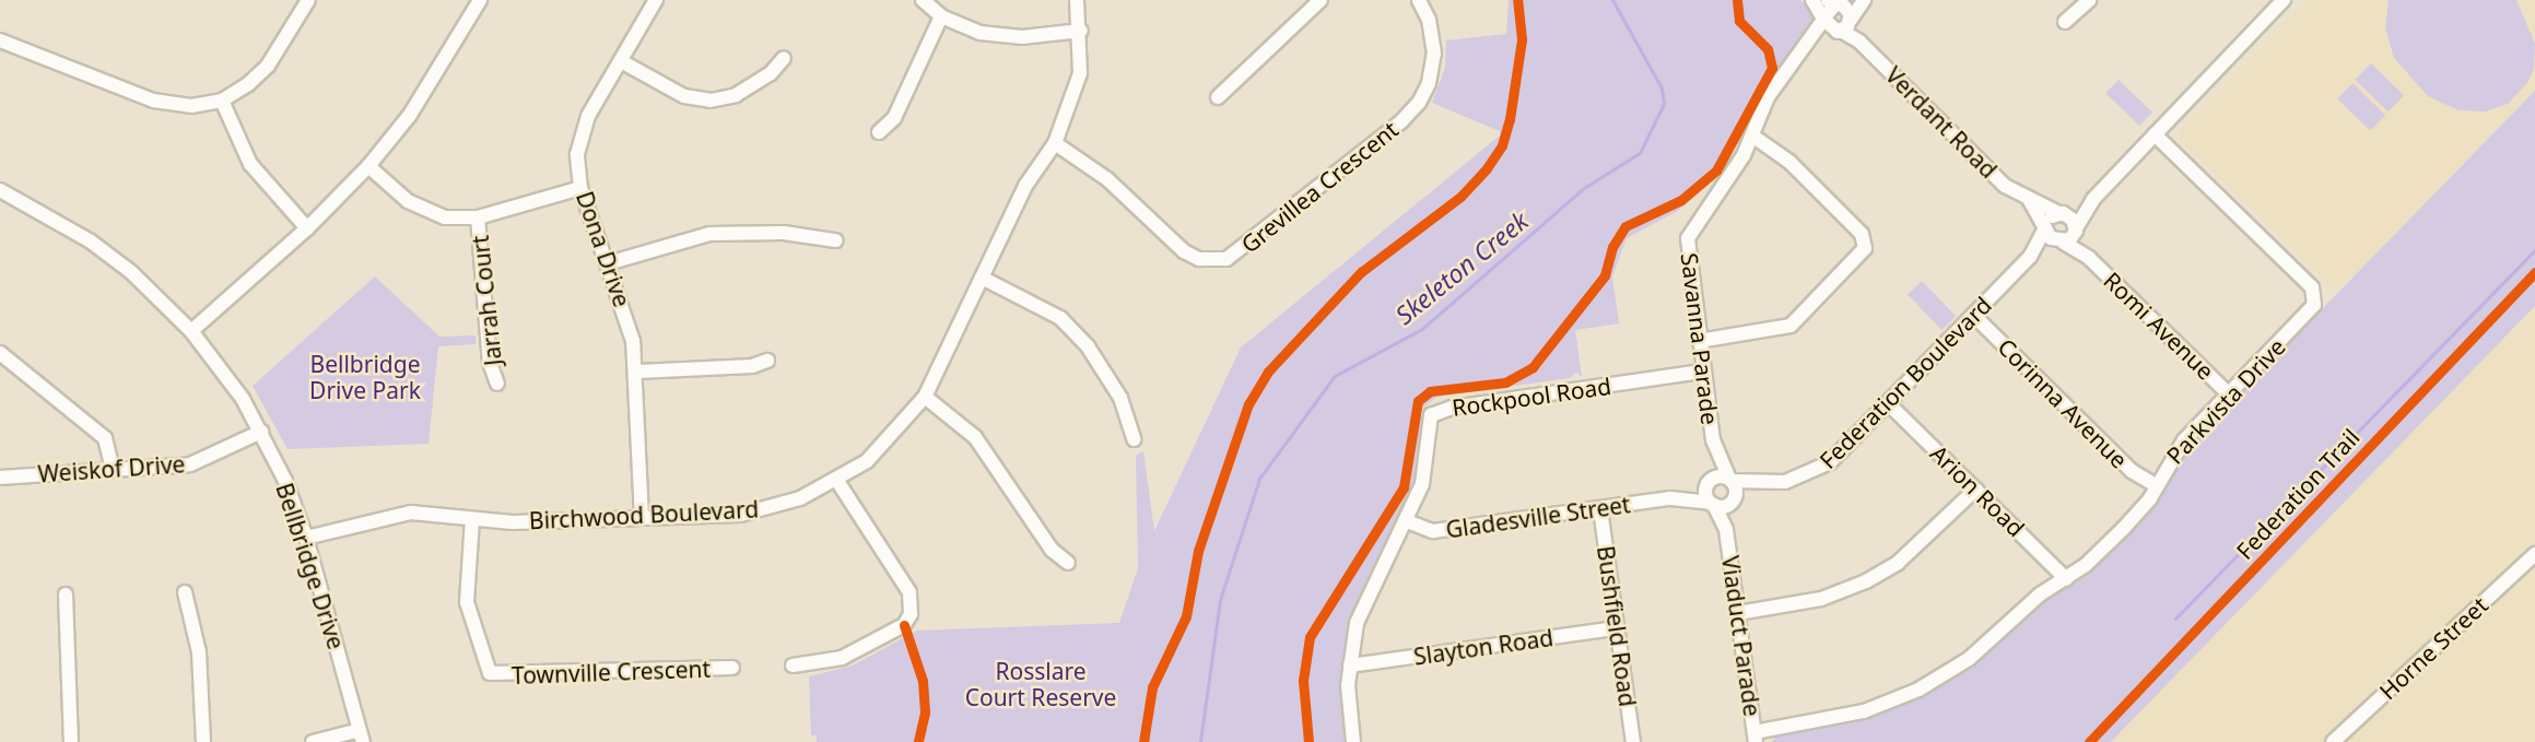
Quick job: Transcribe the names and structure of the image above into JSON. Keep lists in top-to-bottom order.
{
  "streets": {
    "street": [
      "Verdant Road",
      "Grevillea Crescent",
      "Dona Drive",
      "Jarrah Court",
      "Romi Avenue",
      "Savanna Parade",
      "Federation Boulevard",
      "Rockpool Road",
      "Parkvista Drive",
      "Corinna Avenue",
      "Weiskof Drive",
      "Arion Road",
      "Birchwood Boulevard",
      "Gladesville Street",
      "Bellbridge Drive",
      "Bushfield Road",
      "Viaduct Parade",
      "Slayton Road",
      "Horne Street",
      "Townville Crescent"
    ],
    "cycle path": ["Federation Trail"]
  },
  "crossings": [
    ["Verdant Road", "Romi Avenue"],
    ["Verdant Road", "Savanna Parade"],
    ["Verdant Road", "Federation Boulevard"],
    ["Grevillea Crescent", "Birchwood Boulevard"],
    ["Dona Drive", "Birchwood Boulevard"],
    ["Romi Avenue", "Federation Boulevard"],
    ["Romi Avenue", "Parkvista Drive"],
    ["Savanna Parade", "Federation Boulevard"],
    ["Savanna Parade", "Rockpool Road"],
    ["Savanna Parade", "Gladesville Street"],
    ["Savanna Parade", "Viaduct Parade"],
    ["Federation Boulevard", "Corinna Avenue"],
    ["Federation Boulevard", "Arion Road"],
    ["Federation Boulevard", "Gladesville Street"],
    ["Federation Boulevard", "Viaduct Parade"],
    ["Rockpool Road", "Gladesville Street"],
    ["Rockpool Road", "Slayton Road"],
    ["Parkvista Drive", "Corinna Avenue"],
    ["Parkvista Drive", "Arion Road"],
    ["Parkvista Drive", "Viaduct Parade"],
    ["Weiskof Drive", "Bellbridge Drive"],
    ["Birchwood Boulevard", "Bellbridge Drive"],
    ["Birchwood Boulevard", "Townville Crescent"],
    ["Gladesville Street", "Bushfield Road"],
    ["Gladesville Street", "Viaduct Parade"],
    ["Bushfield Road", "Slayton Road"]
  ],
  "water": ["Skeleton Creek"],
  "parks": ["Bellbridge Drive Park", "Rosslare Court Reserve"]
}
